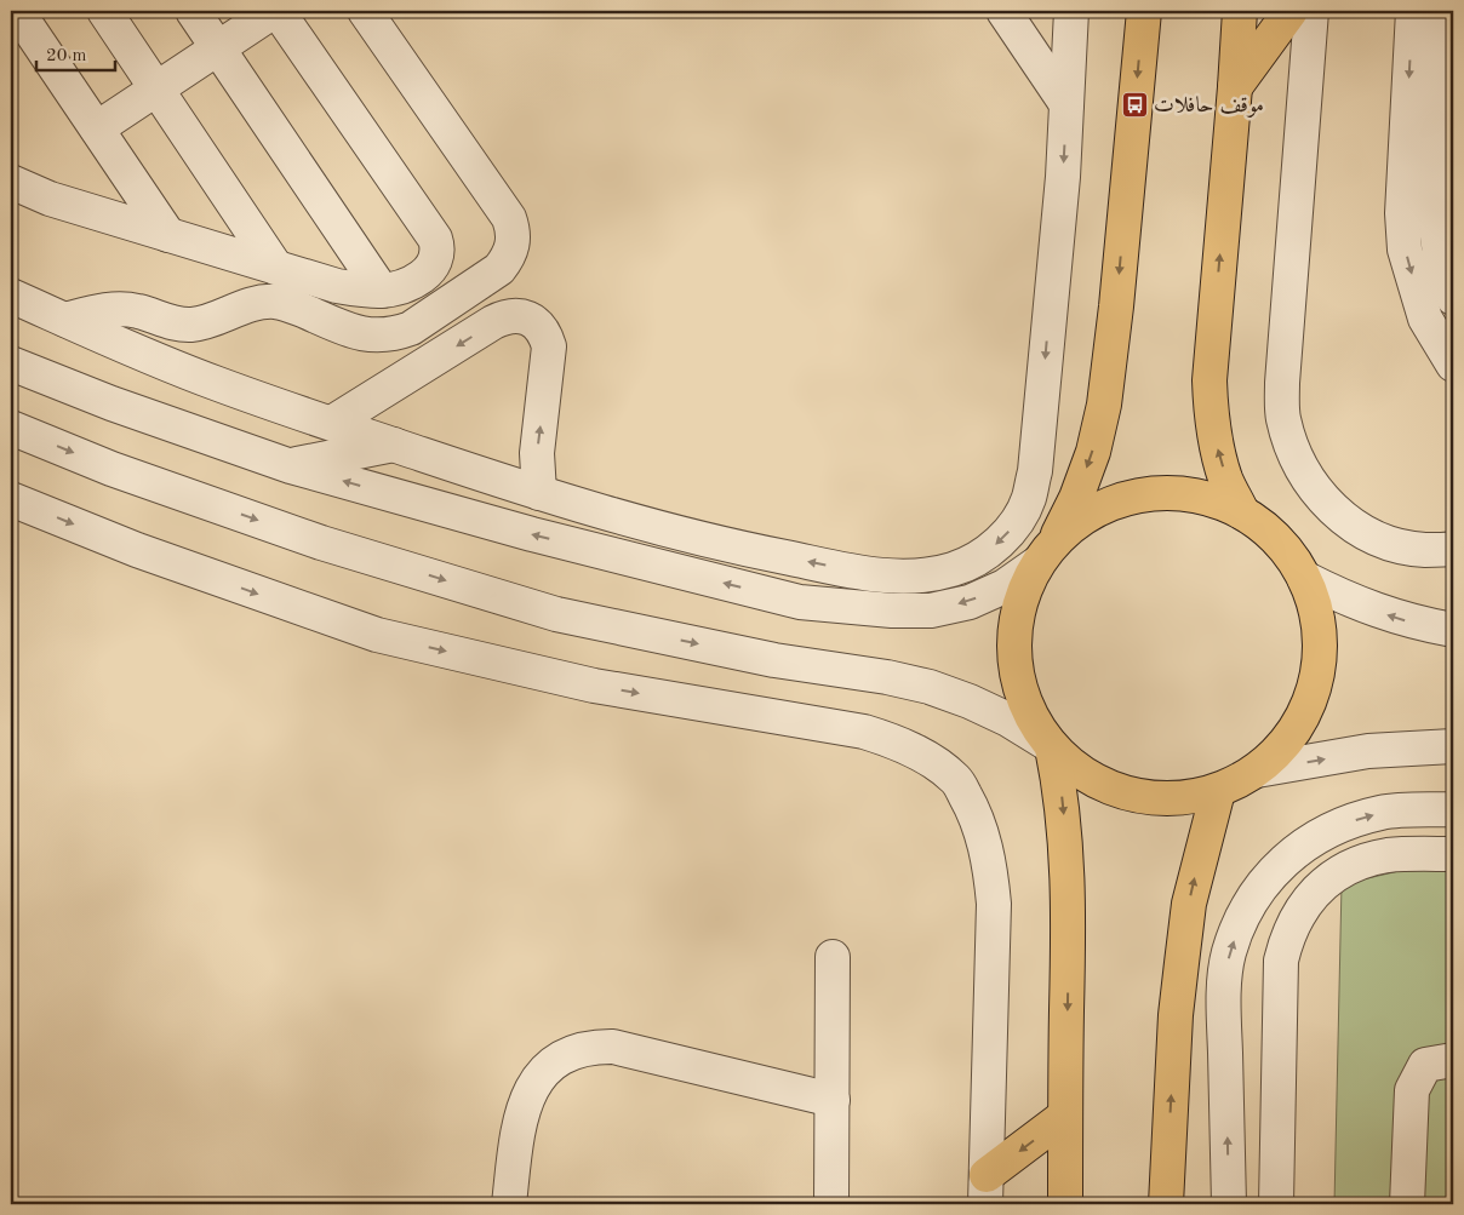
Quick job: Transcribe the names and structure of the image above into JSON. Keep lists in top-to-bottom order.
{
  "places": {
    "bus stop": ["موقف حافلات"]
  },
  "scale_bar": "20 m"
}
